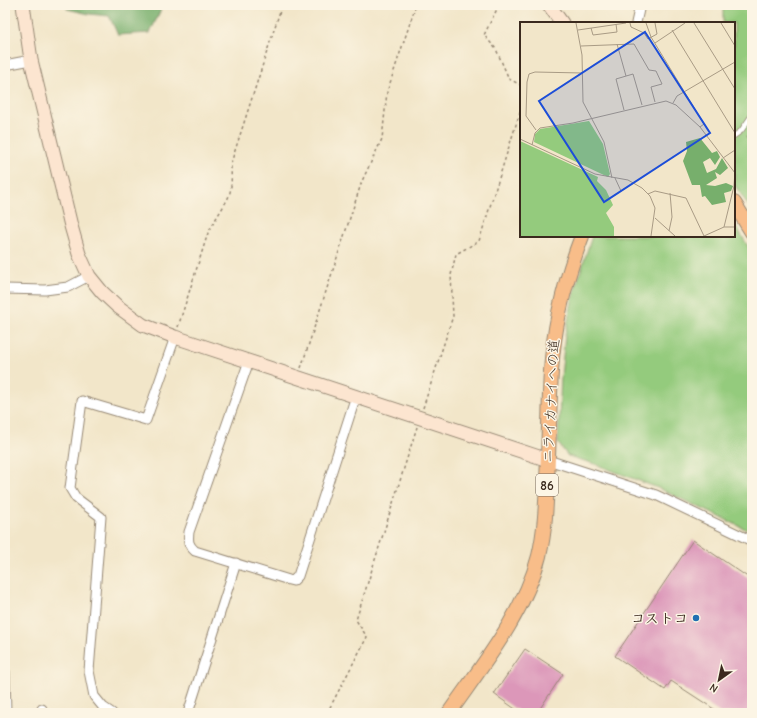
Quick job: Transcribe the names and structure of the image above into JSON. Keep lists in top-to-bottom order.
{
  "streets": {
    "main road": ["ニライカナイへの道", "86"]
  },
  "places": ["コストコ"],
  "north": "bottom left"
}
